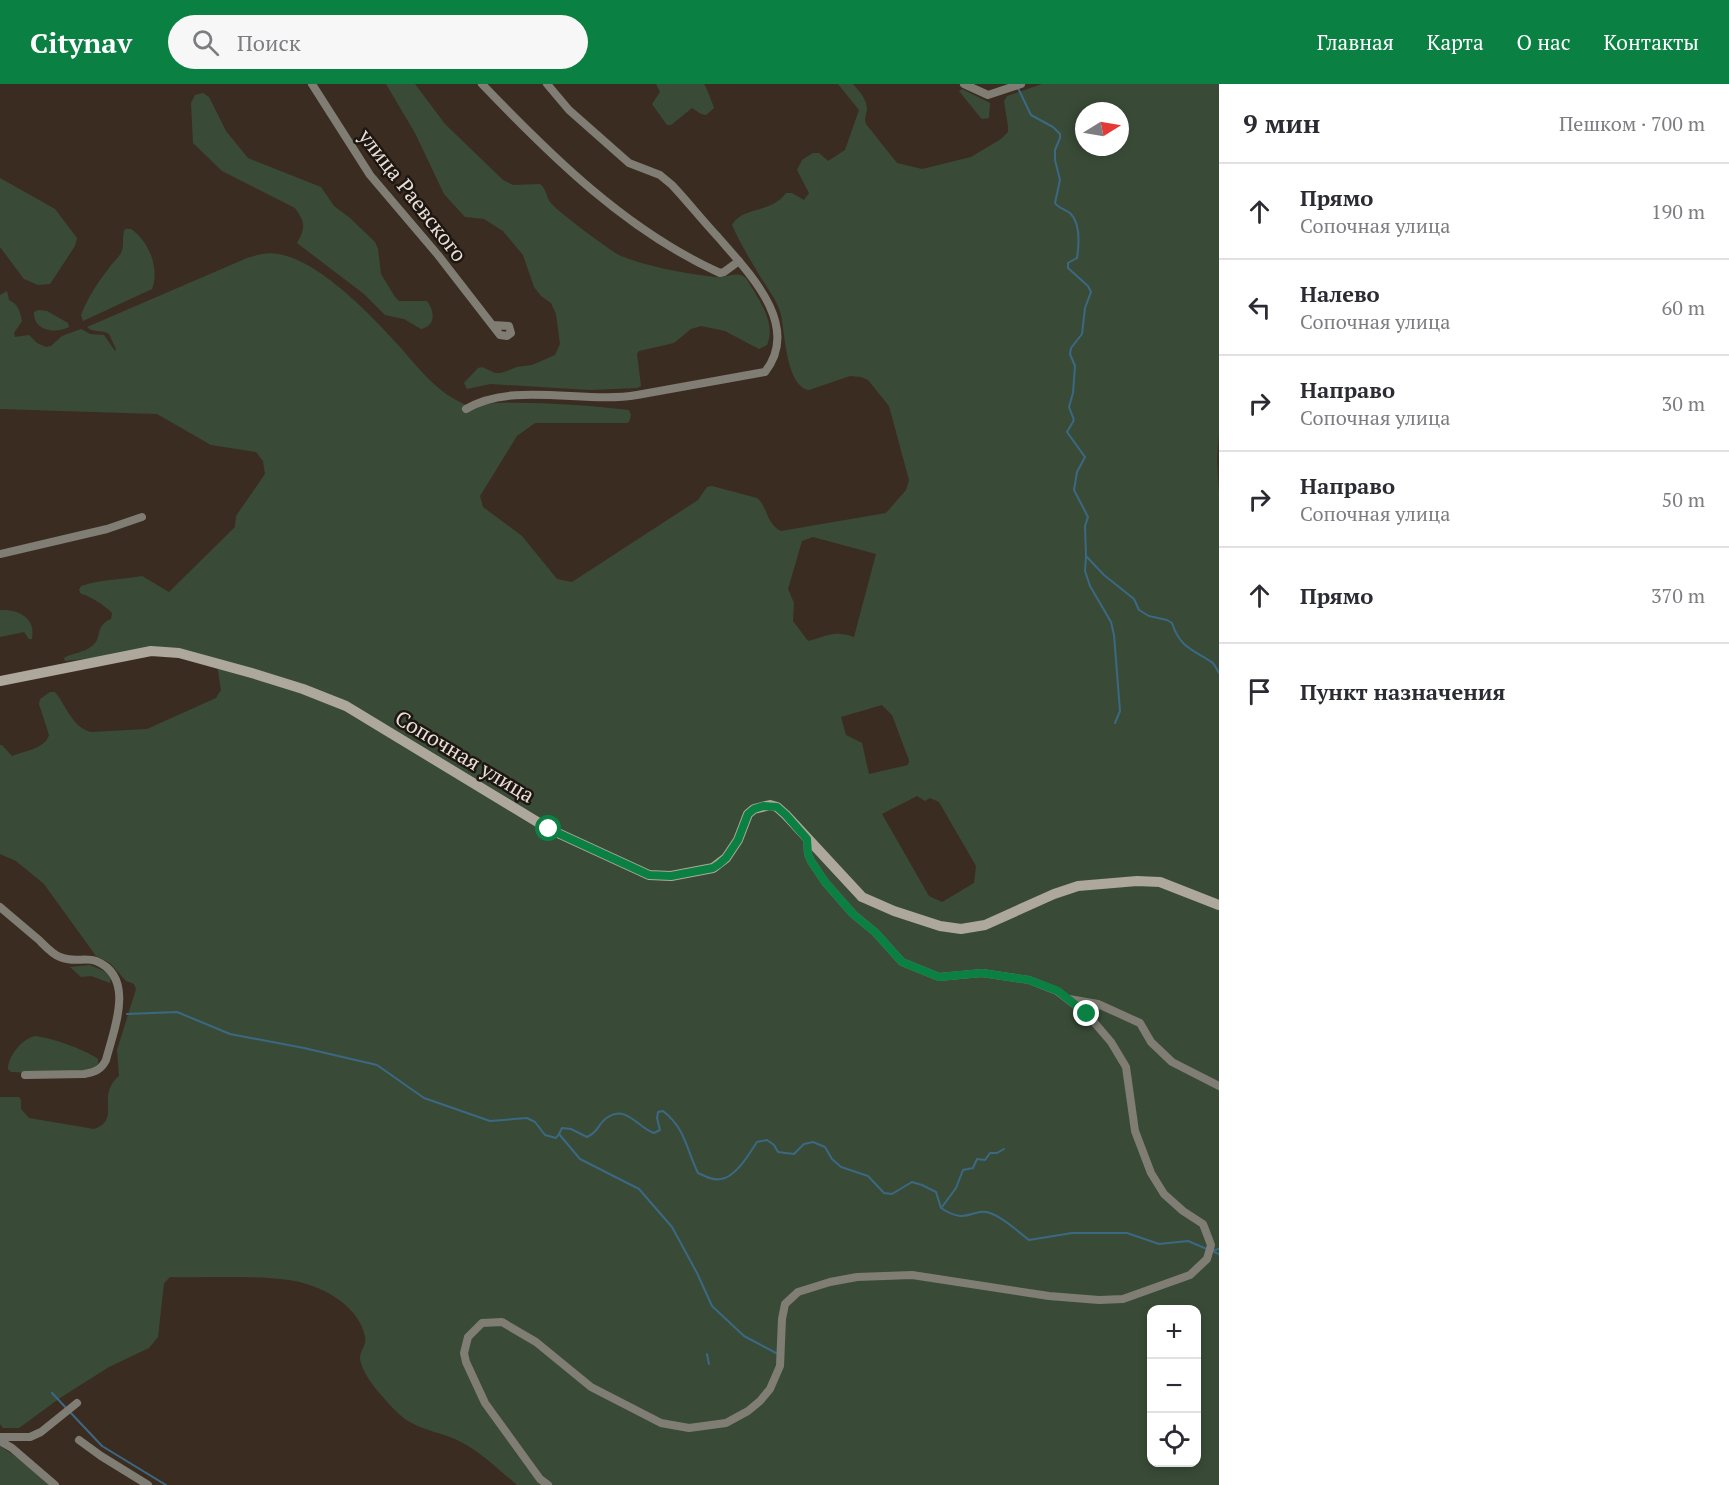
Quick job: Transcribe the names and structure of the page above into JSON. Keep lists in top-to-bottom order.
{
  "streets": {
    "main road": ["Сопочная улица"],
    "street": ["улица Раевского"]
  },
  "north": "right",
  "page": {
    "header": "Citynav",
    "search": "Поиск",
    "nav": [
      "Главная",
      "Карта",
      "О нас",
      "Контакты"
    ],
    "heading": ["9 мин", "Пешком · 700 m"],
    "list": [
      ["Прямо", "Сопочная улица", "190 m"],
      ["Налево", "Сопочная улица", "60 m"],
      ["Направо", "Сопочная улица", "30 m"],
      ["Направо", "Сопочная улица", "50 m"],
      ["Прямо", "370 m"],
      "Пункт назначения"
    ],
    "map_buttons": ["+", "−"]
  }
}
